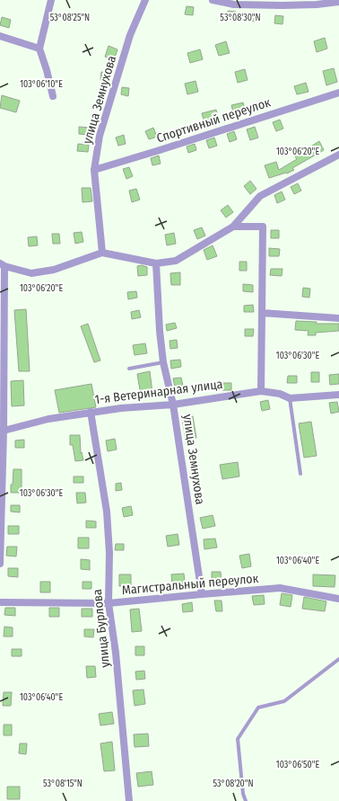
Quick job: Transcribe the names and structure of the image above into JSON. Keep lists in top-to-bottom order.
{
  "streets": {
    "street": [
      "улица Земнухова",
      "Спортивный переулок",
      "1-я Ветеринарная улица",
      "Магистральный переулок",
      "улица Бурлова"
    ]
  },
  "crossings": [
    ["улица Земнухова", "Спортивный переулок"],
    ["улица Земнухова", "1-я Ветеринарная улица"],
    ["улица Земнухова", "Магистральный переулок"],
    ["1-я Ветеринарная улица", "улица Бурлова"],
    ["Магистральный переулок", "улица Бурлова"]
  ],
  "coordinates": [
    "53°08'25\"N",
    "53°08'30\"N",
    "103°06'10\"E",
    "103°06'20\"E",
    "103°06'30\"E",
    "103°06'40\"E",
    "103°06'50\"E",
    "53°08'15\"N",
    "53°08'20\"N"
  ]
}
